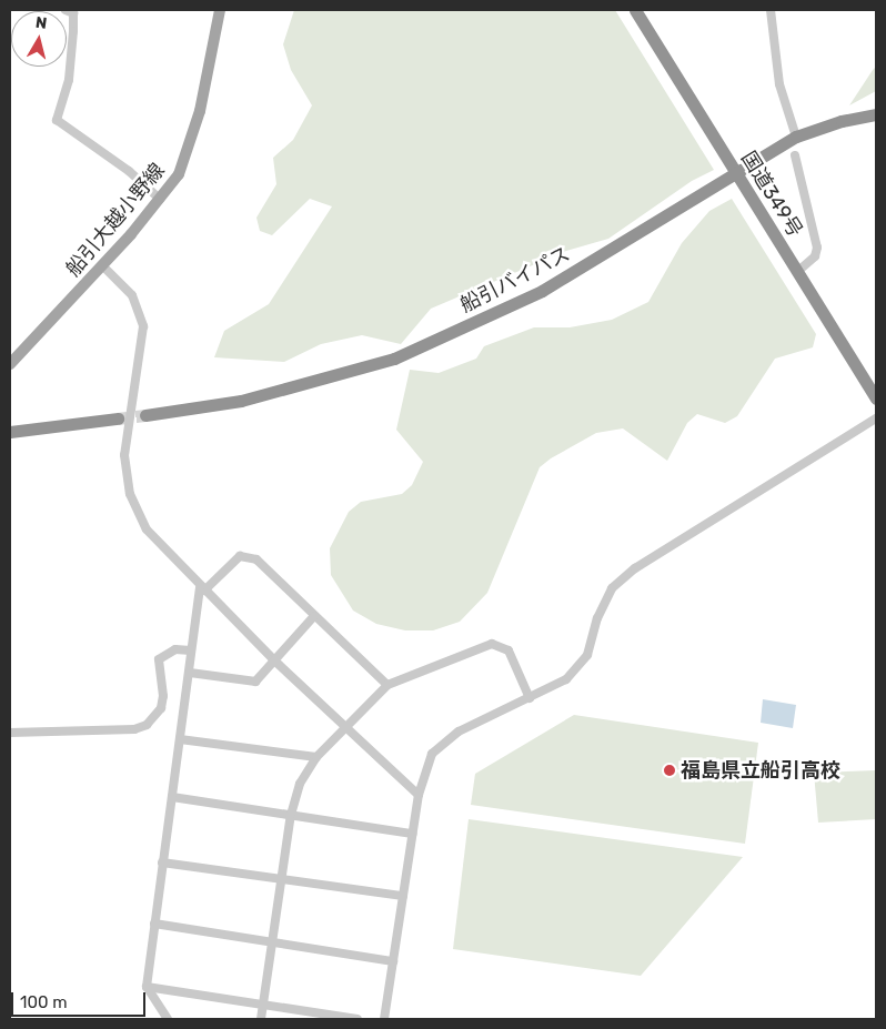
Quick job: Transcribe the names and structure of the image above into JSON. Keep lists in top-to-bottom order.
{
  "streets": {
    "highway": ["国道349号", "船引バイパス"],
    "main road": ["船引大越小野線"]
  },
  "crossings": [
    ["国道349号", "船引バイパス"]
  ],
  "places": ["福島県立船引高校"],
  "scale_bar": "100 m",
  "north": "top"
}
